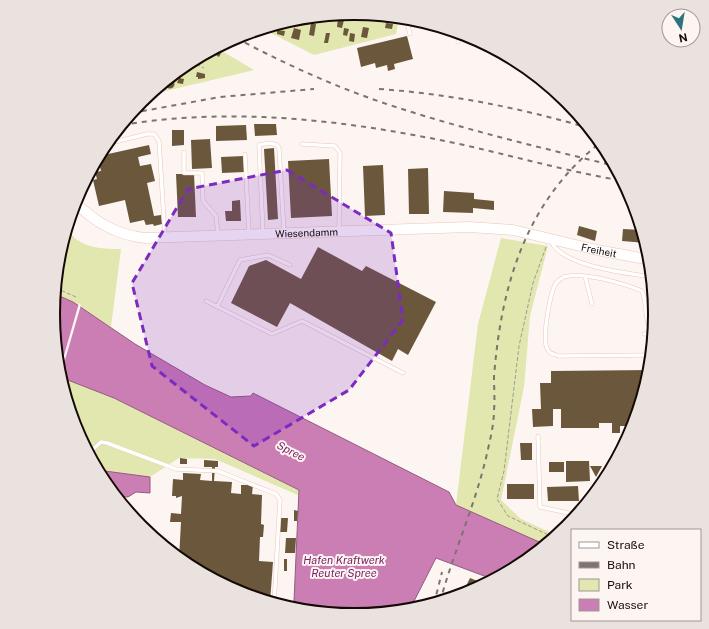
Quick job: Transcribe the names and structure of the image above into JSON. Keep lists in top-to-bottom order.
{
  "streets": {
    "street": ["Wiesendamm", "Freiheit"]
  },
  "crossings": [
    ["Wiesendamm", "Freiheit"]
  ],
  "water": ["Spree", "Hafen Kraftwerk Reuter Spree"],
  "legend": [
    "Straße",
    "Bahn",
    "Park",
    "Wasser"
  ],
  "north": "bottom"
}
